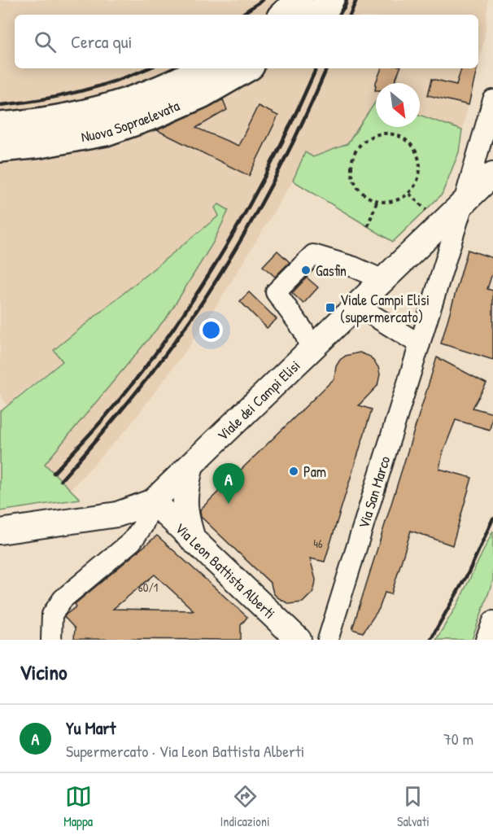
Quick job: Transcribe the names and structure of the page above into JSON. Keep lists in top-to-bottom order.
{
  "streets": {
    "highway": ["Nuova Sopraelevata"],
    "main road": ["Viale dei Campi Elisi", "Via Leon Battista Alberti"],
    "street": ["Via San Marco"]
  },
  "crossings": [
    ["Viale dei Campi Elisi", "Via San Marco"],
    ["Viale dei Campi Elisi", "Via Leon Battista Alberti"]
  ],
  "places": {
    "other": ["Gasfin", "Pam"],
    "transit": ["Viale Campi Elisi (supermercato)"]
  },
  "house_numbers": ["46", "60/1"],
  "north": "bottom right",
  "page": {
    "search": "Cerca qui",
    "pins": "A",
    "heading": "Vicino",
    "list": [
      {
        "mark": "A",
        "name": "Yu Mart",
        "note": "Supermercato · Via Leon Battista Alberti",
        "value": "70 m"
      }
    ],
    "nav": ["Mappa", "Indicazioni", "Salvati"]
  }
}
